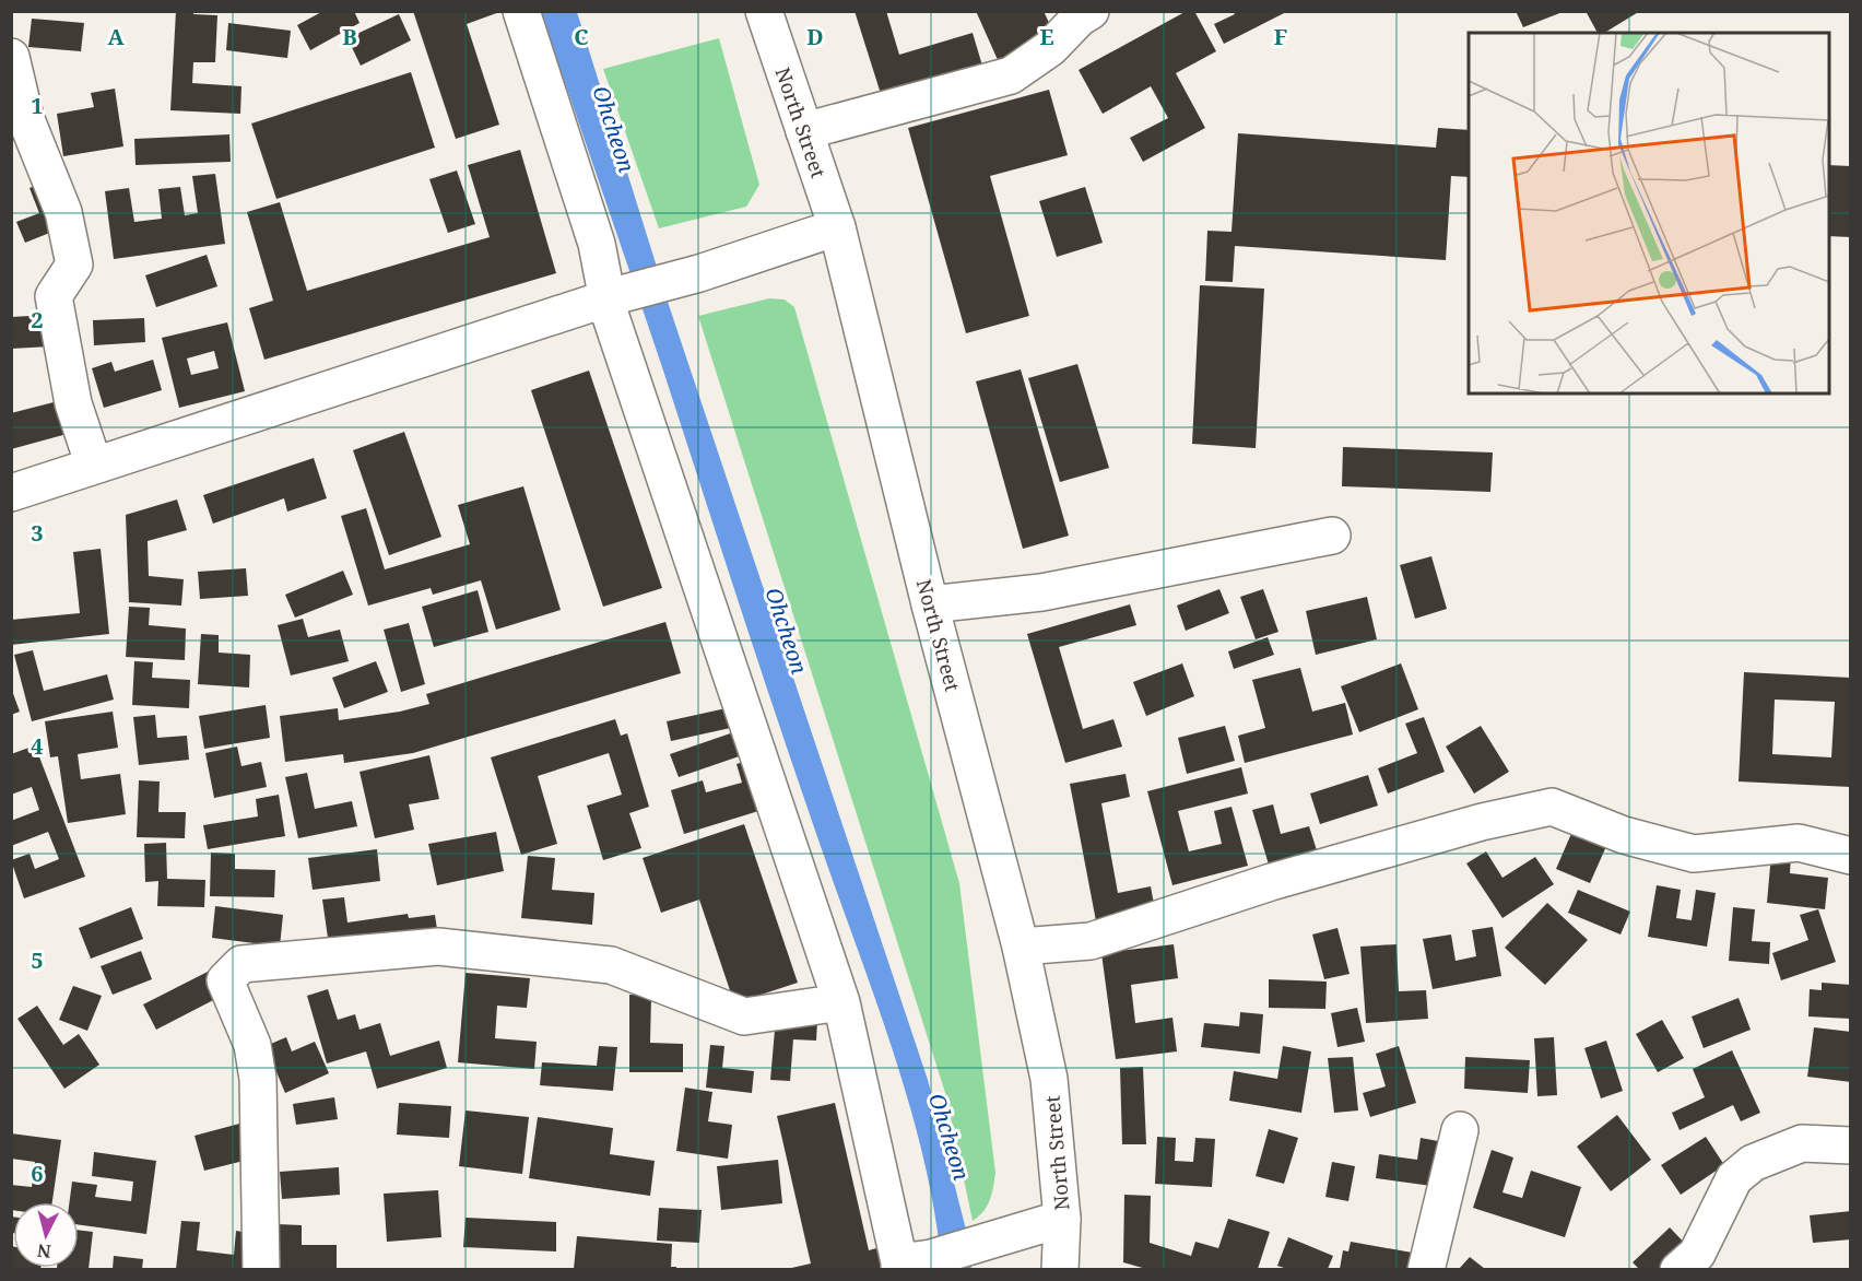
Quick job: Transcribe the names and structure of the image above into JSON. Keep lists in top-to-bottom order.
{
  "streets": {
    "street": ["North Street"]
  },
  "water": ["Ohcheon"],
  "north": "bottom",
  "grid": {
    "columns": [
      "A",
      "B",
      "C",
      "D",
      "E",
      "F"
    ],
    "rows": [
      "1",
      "2",
      "3",
      "4",
      "5",
      "6"
    ]
  }
}
